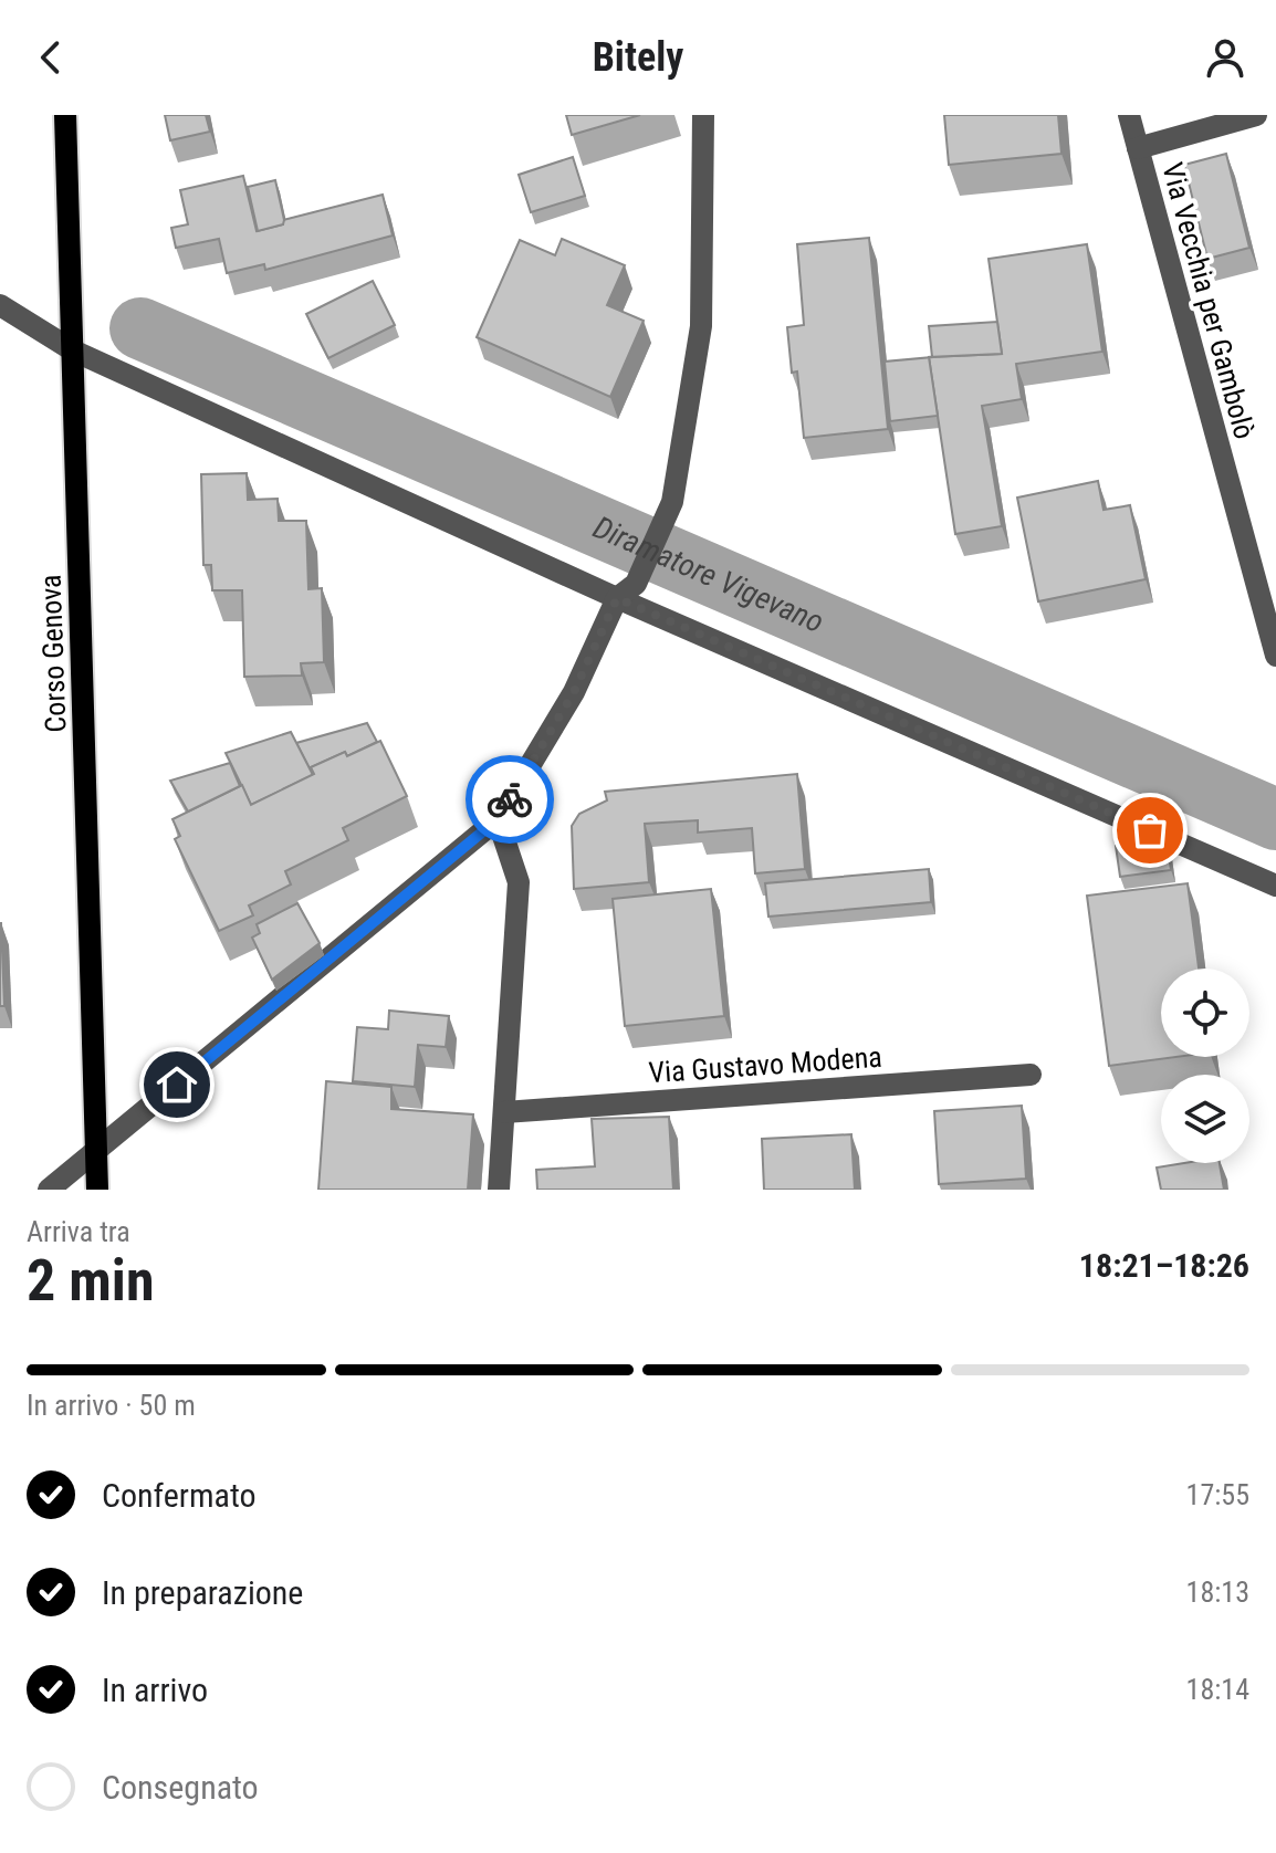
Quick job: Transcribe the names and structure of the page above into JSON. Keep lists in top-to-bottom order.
{
  "streets": {
    "main road": ["Corso Genova"],
    "street": ["Via Vecchia per Gambolò", "Via Gustavo Modena"]
  },
  "water": ["Diramatore Vigevano"],
  "page": {
    "header": "Bitely",
    "heading": ["2 min", "Arriva tra", "18:21–18:26"],
    "bar": "In arrivo · 50 m",
    "list": [
      ["Confermato", "17:55"],
      ["In preparazione", "18:13"],
      ["In arrivo", "18:14"],
      "Consegnato"
    ]
  }
}
